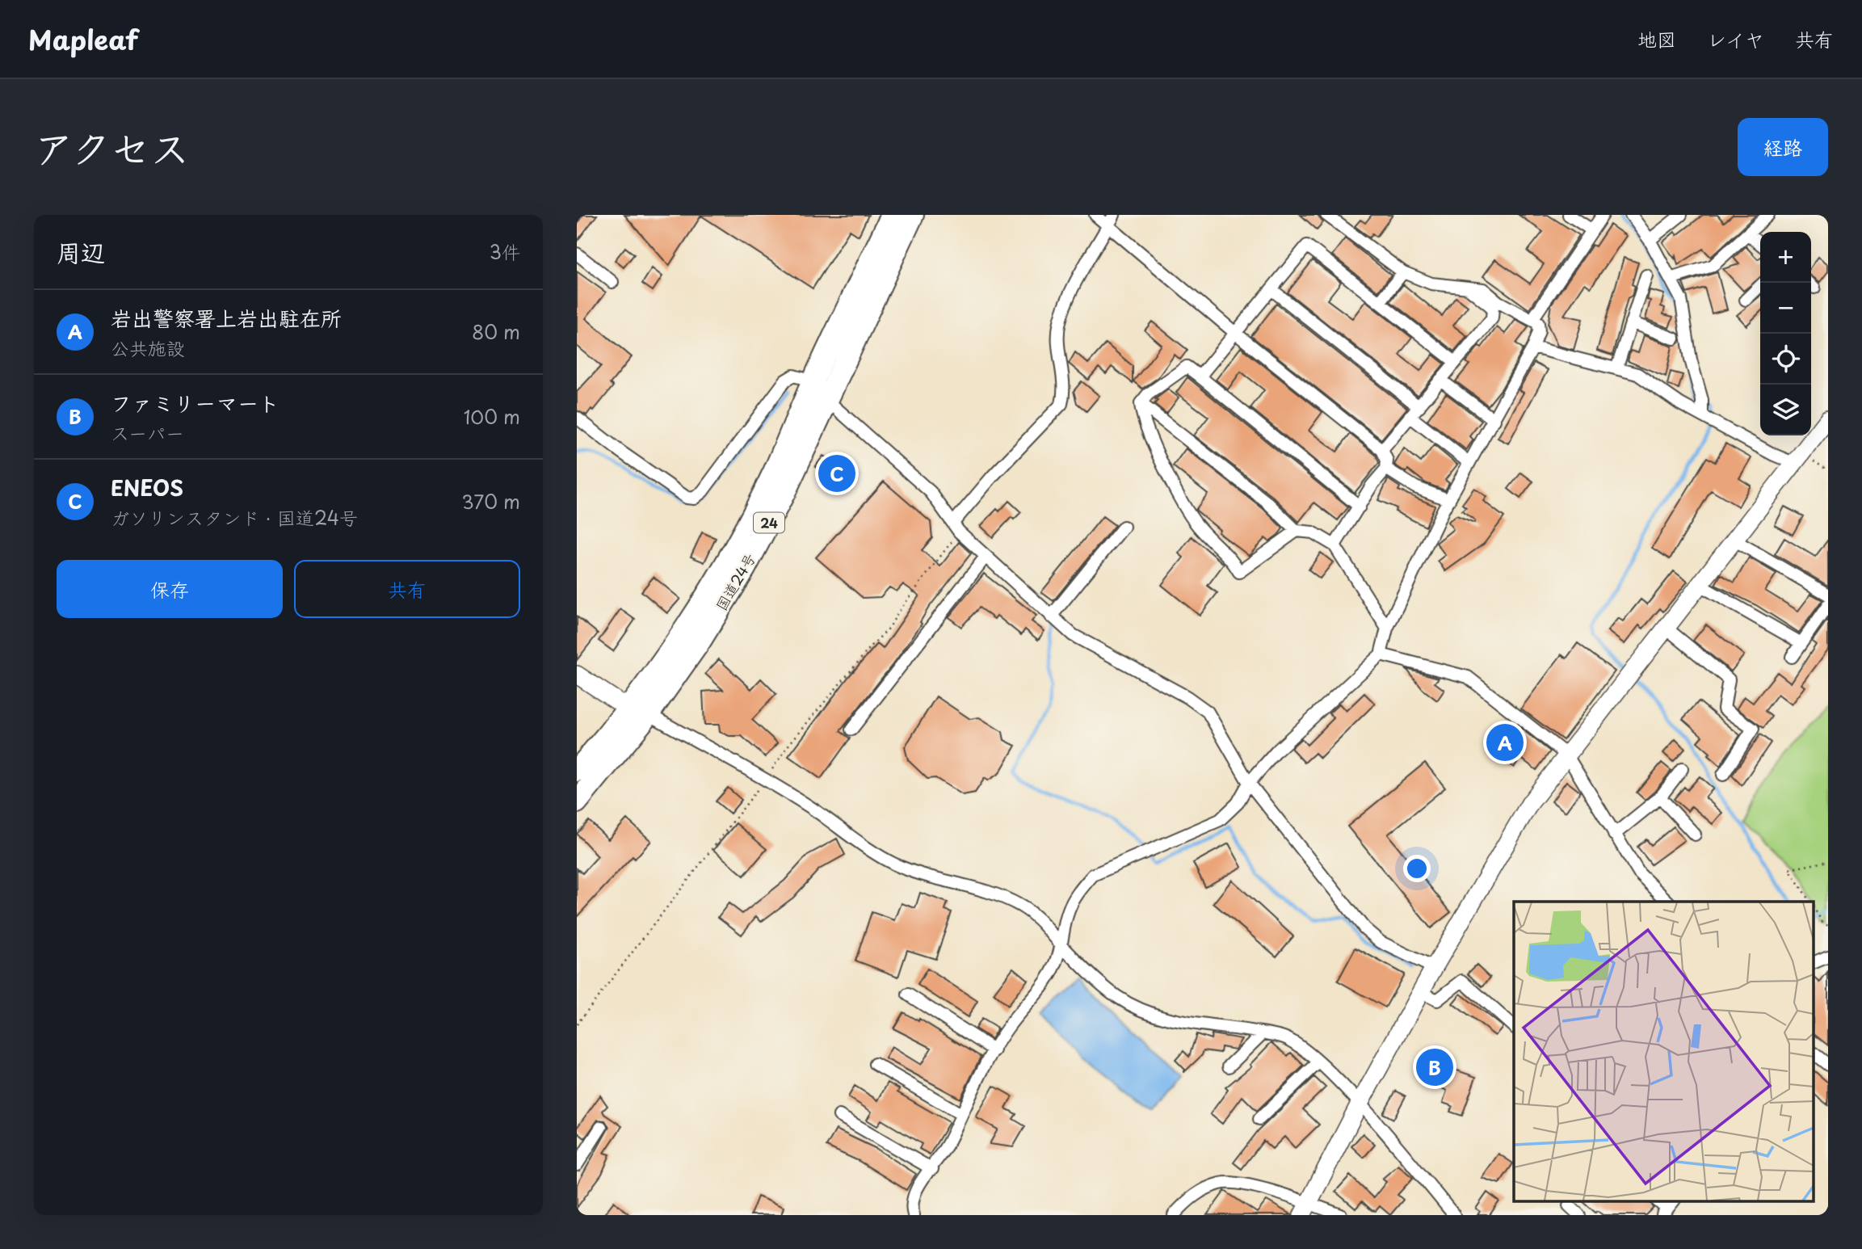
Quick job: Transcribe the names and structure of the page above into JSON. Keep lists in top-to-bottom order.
{
  "streets": {
    "highway": ["24", "国道24号"]
  },
  "page": {
    "header": "Mapleaf",
    "nav": ["地図", "レイヤ", "共有"],
    "title": "アクセス",
    "buttons": [
      "経路",
      ["保存", "共有"]
    ],
    "heading": ["周辺", "3件"],
    "map_buttons": ["+", "−"],
    "list": [
      {
        "mark": "A",
        "name": "岩出警察署上岩出駐在所",
        "note": "公共施設",
        "value": "80 m"
      },
      {
        "mark": "B",
        "name": "ファミリーマート",
        "note": "スーパー",
        "value": "100 m"
      },
      {
        "mark": "C",
        "name": "ENEOS",
        "note": "ガソリンスタンド · 国道24号",
        "value": "370 m"
      }
    ],
    "pins": ["C", "A", "B"]
  }
}
